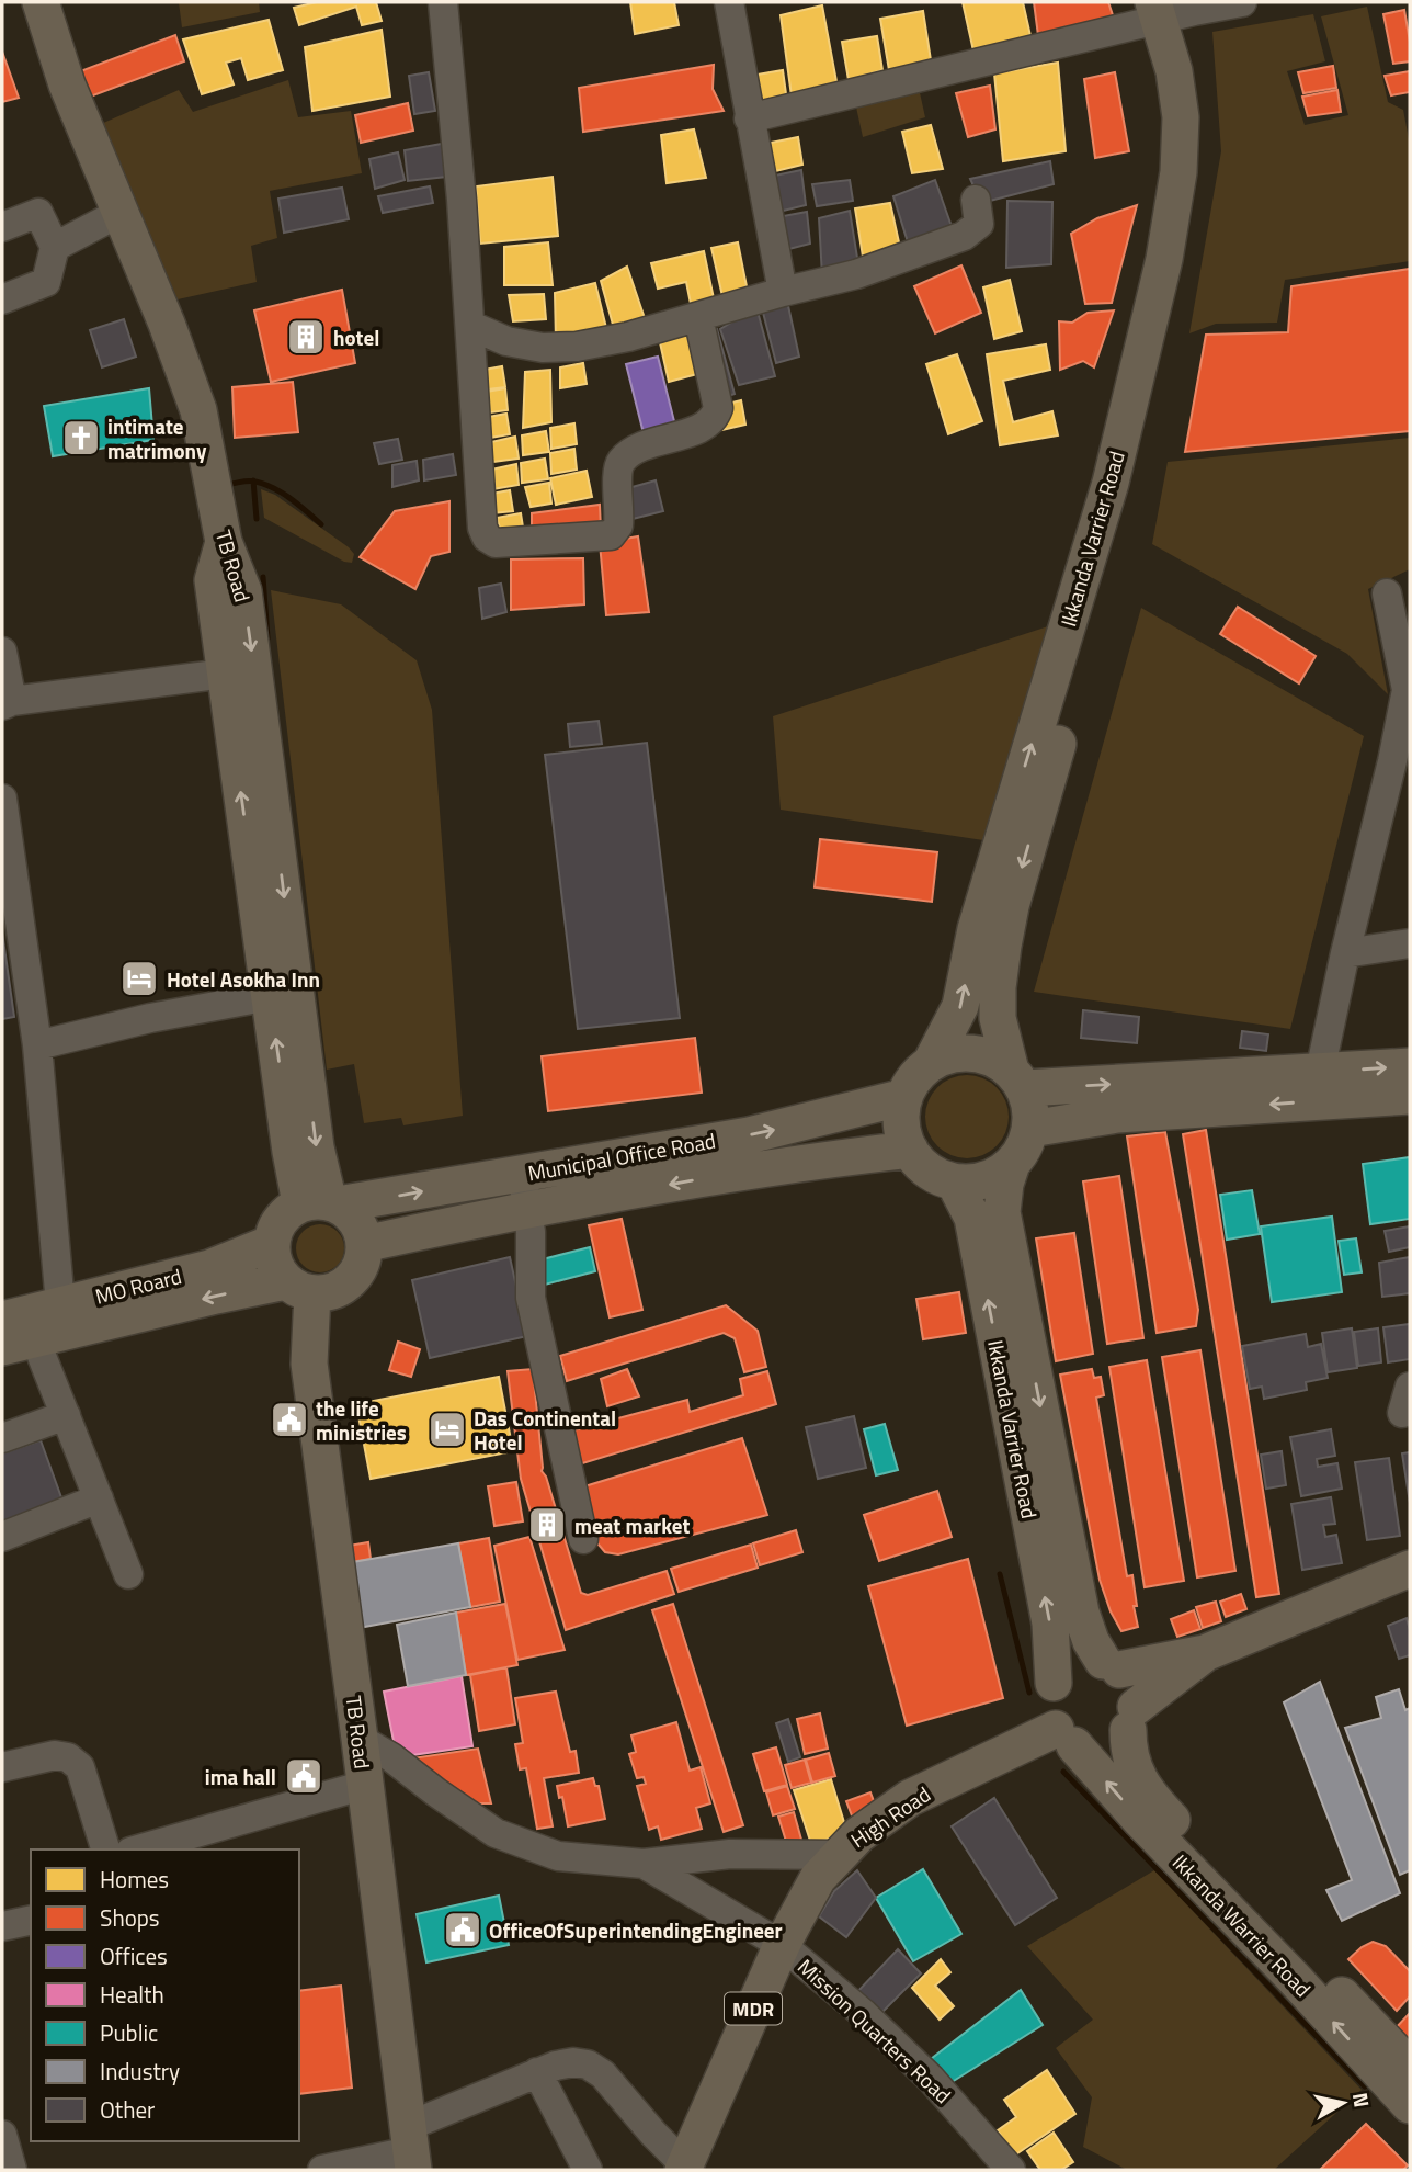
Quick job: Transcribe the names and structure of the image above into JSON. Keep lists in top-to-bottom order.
{
  "streets": {
    "main road": [
      "Ikkanda Varrier Road",
      "TB Road",
      "Municipal Office Road",
      "MO Roard",
      "High Road",
      "Ikkanda Warrier Road",
      "MDR"
    ],
    "street": ["Mission Quarters Road"]
  },
  "crossings": [
    ["Ikkanda Varrier Road", "Municipal Office Road"],
    ["Ikkanda Varrier Road", "High Road"],
    ["Ikkanda Varrier Road", "Ikkanda Warrier Road"],
    ["TB Road", "Municipal Office Road"],
    ["TB Road", "MO Roard"],
    ["Municipal Office Road", "MO Roard"],
    ["High Road", "Ikkanda Warrier Road"],
    ["High Road", "Mission Quarters Road"]
  ],
  "places": {
    "building": ["hotel", "meat market"],
    "church": ["intimate matrimony"],
    "hotel": ["Hotel Asokha Inn", "Das Continental Hotel"],
    "public building": ["the life ministries", "ima hall", "OfficeOfSuperintendingEngineer"]
  },
  "legend": [
    "Homes",
    "Shops",
    "Offices",
    "Health",
    "Public",
    "Industry",
    "Other"
  ],
  "north": "right"
}
